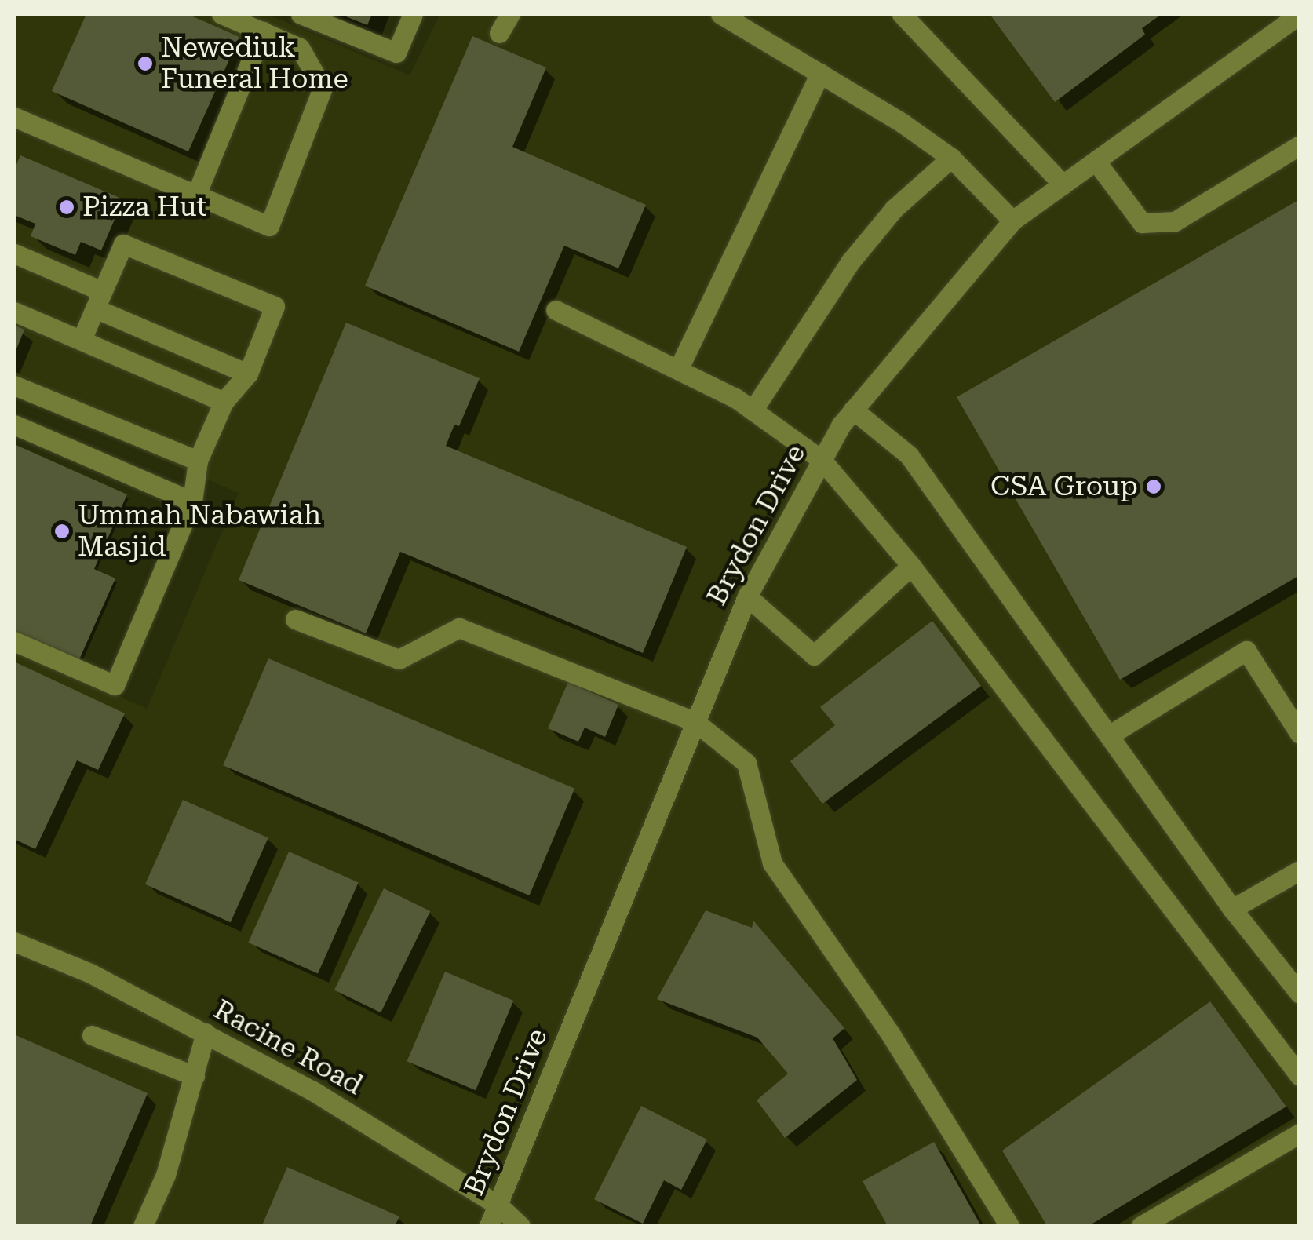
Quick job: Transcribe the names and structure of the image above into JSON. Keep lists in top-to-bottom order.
{
  "streets": {
    "street": ["Brydon Drive", "Racine Road"]
  },
  "crossings": [
    ["Brydon Drive", "Racine Road"]
  ],
  "places": [
    "Newediuk Funeral Home",
    "Pizza Hut",
    "CSA Group",
    "Ummah Nabawiah Masjid"
  ]
}
